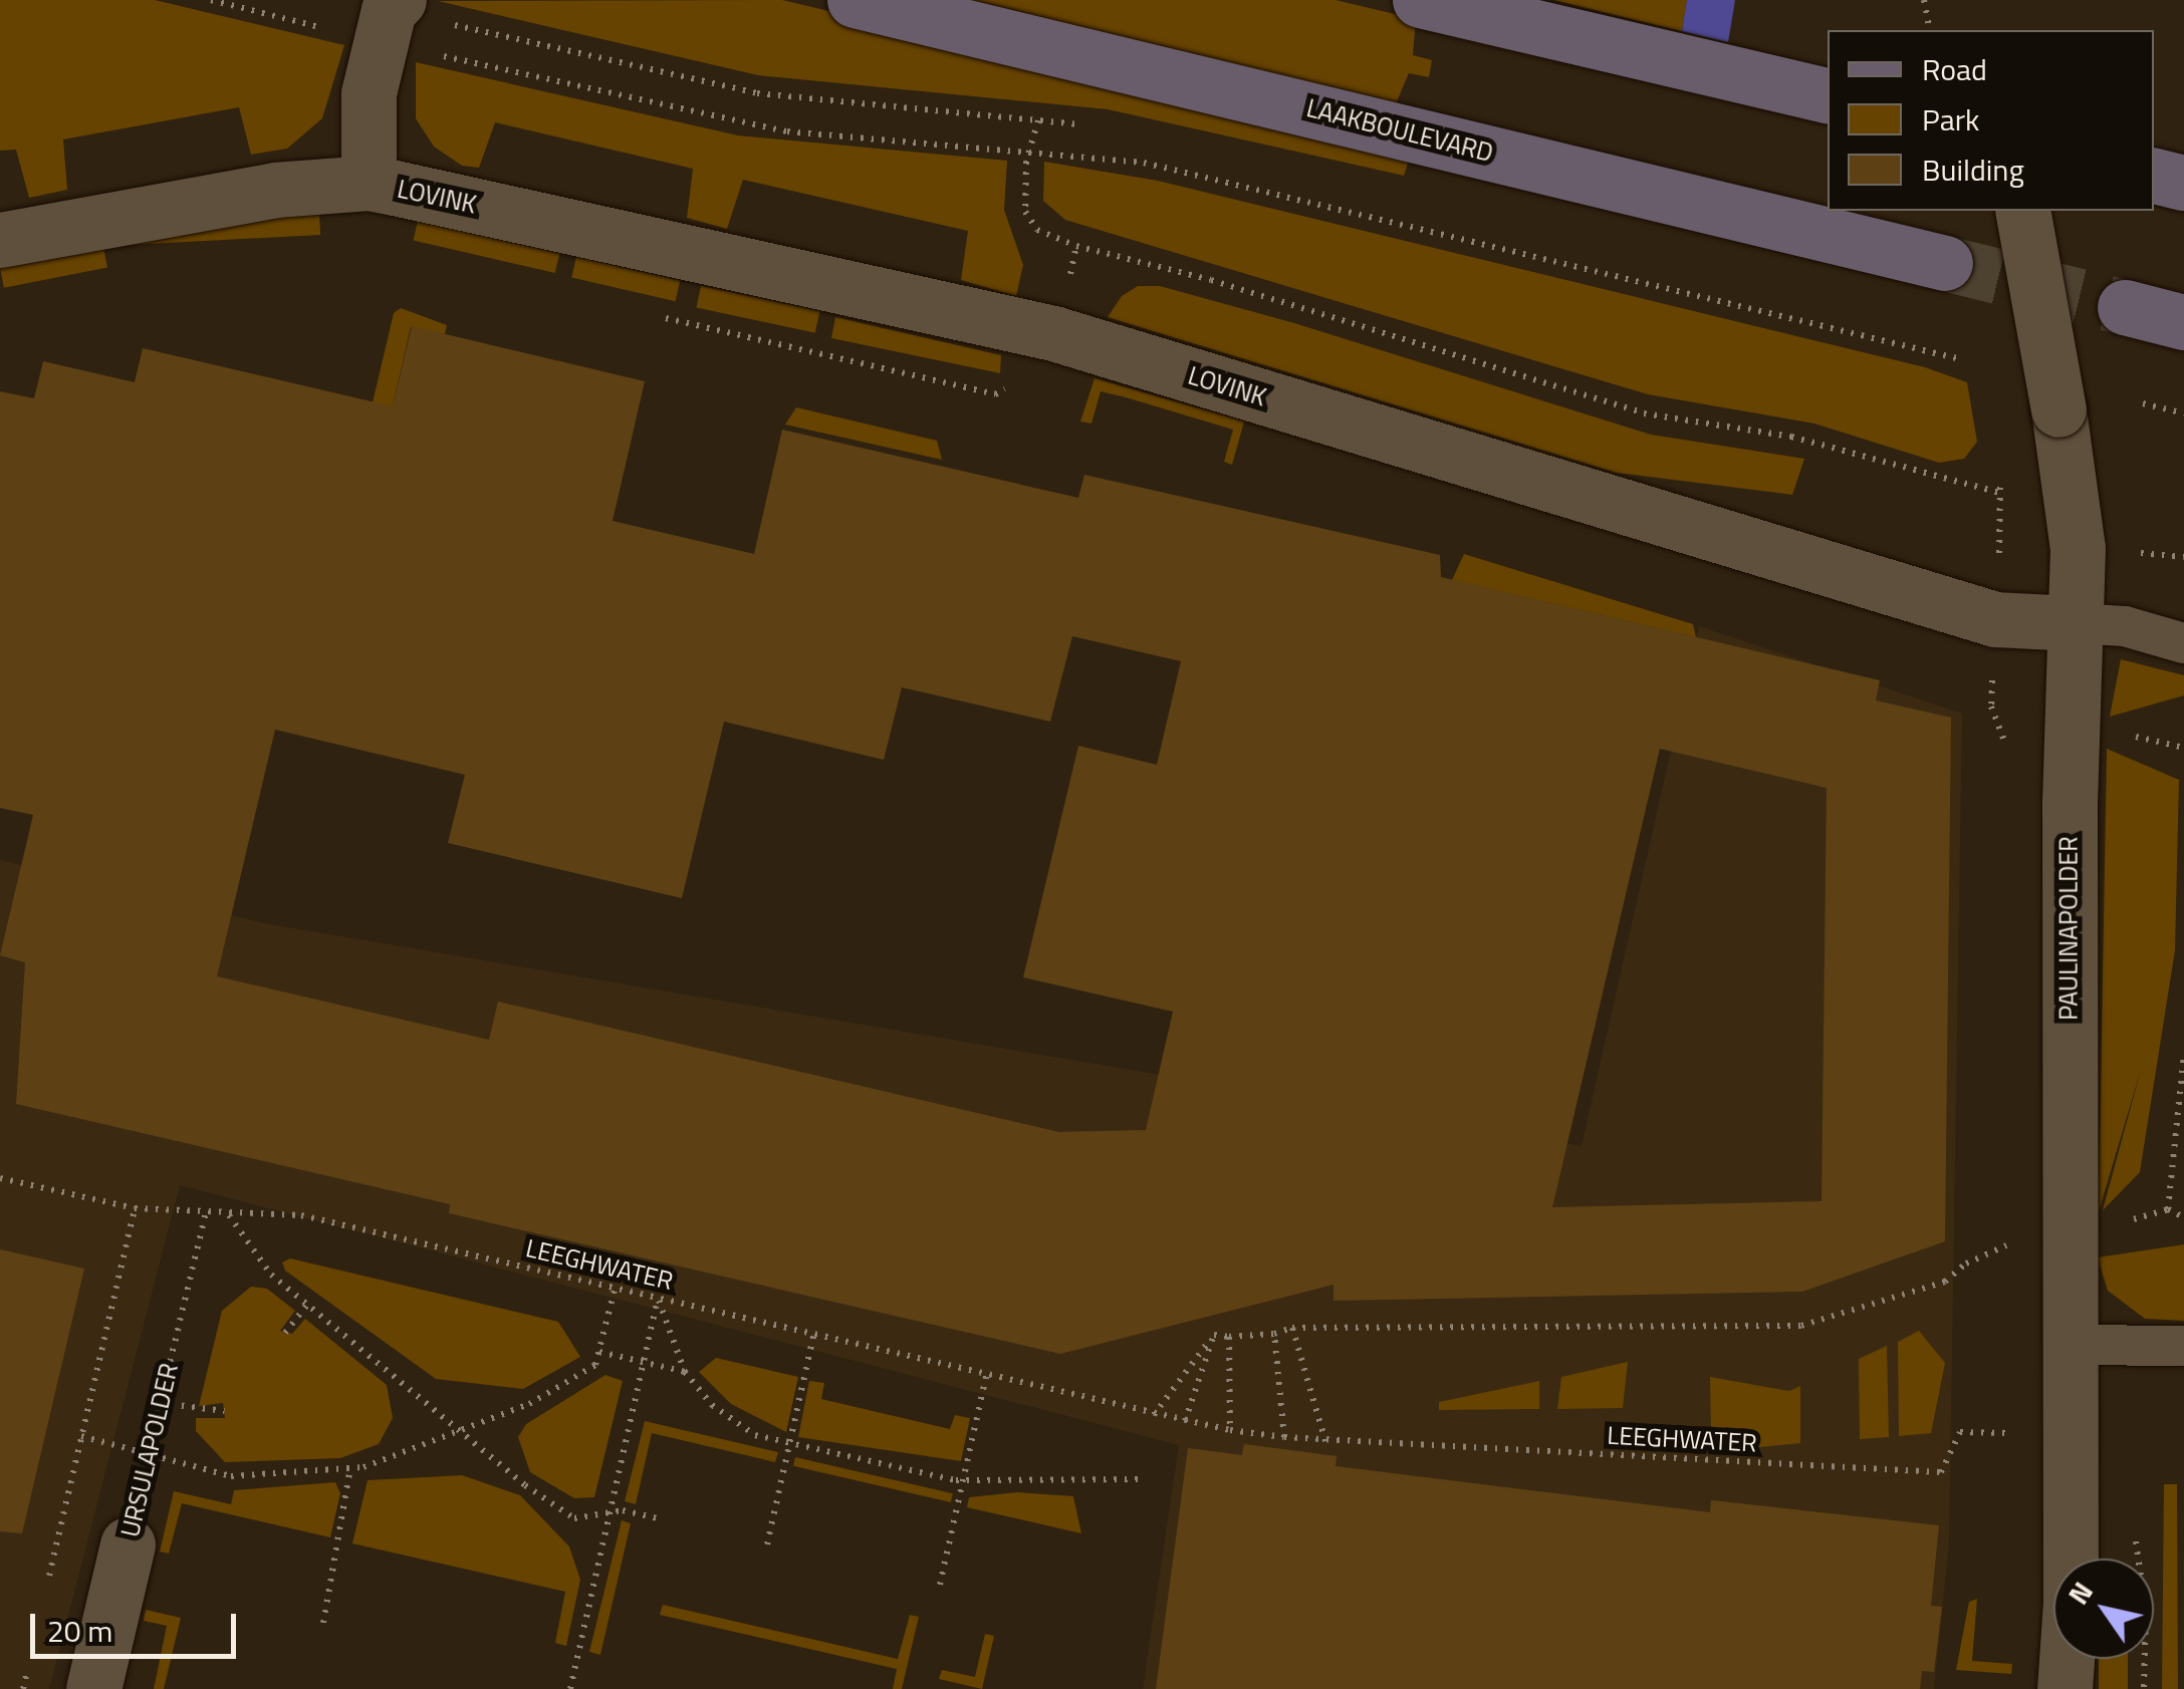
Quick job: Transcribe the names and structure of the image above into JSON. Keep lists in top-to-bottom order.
{
  "streets": {
    "main road": ["LAAKBOULEVARD"],
    "street": ["LOVINK", "PAULINAPOLDER", "URSULAPOLDER"],
    "path": ["LEEGHWATER"]
  },
  "crossings": [
    ["LOVINK", "PAULINAPOLDER"],
    ["LEEGHWATER", "URSULAPOLDER"]
  ],
  "legend": ["Road", "Park", "Building"],
  "scale_bar": "20 m",
  "north": "top left"
}
